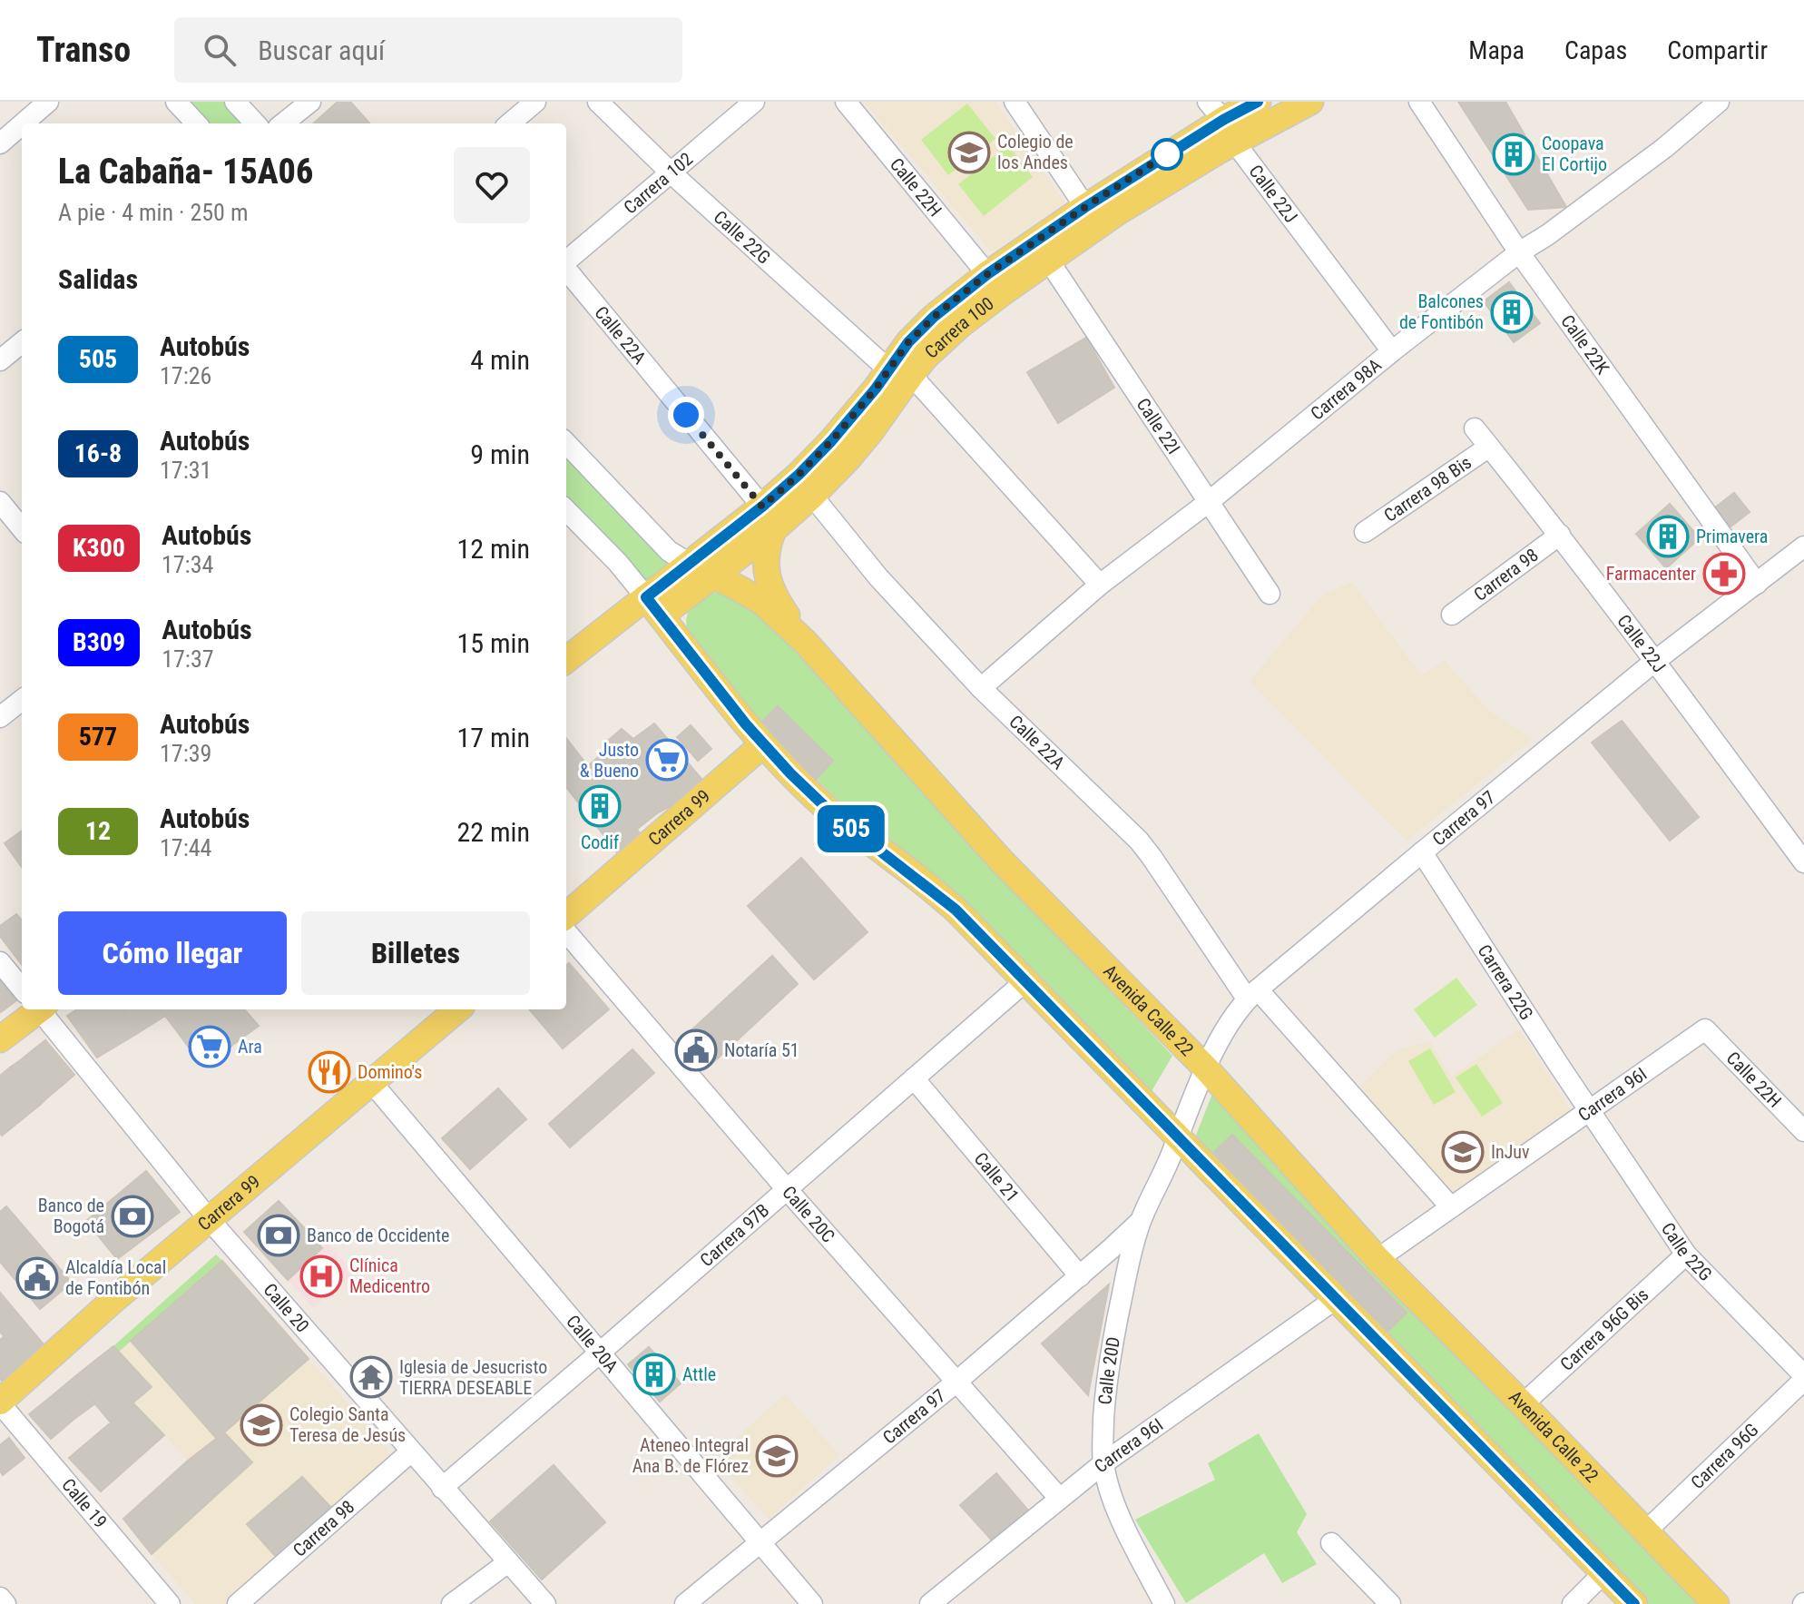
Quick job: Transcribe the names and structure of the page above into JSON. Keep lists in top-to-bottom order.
{
  "streets": {
    "main road": ["Carrera 100", "Carrera 99", "Avenida Calle 22"],
    "street": [
      "Carrera 102",
      "Calle 22H",
      "Calle 22J",
      "Calle 22G",
      "Calle 22A",
      "Calle 22K",
      "Carrera 98A",
      "Calle 22I",
      "Carrera 98 Bis",
      "Carrera 98",
      "Carrera 97",
      "Carrera 22G",
      "Carrera 96I",
      "Calle 21",
      "Calle 20C",
      "Carrera 97B",
      "Calle 20",
      "Carrera 96G Bis",
      "Calle 20A",
      "Calle 20D",
      "Carrera 96G",
      "Calle 19"
    ]
  },
  "crossings": [
    ["Carrera 102", "Calle 22G"],
    ["Calle 22H", "Carrera 100"],
    ["Calle 22H", "Carrera 96I"],
    ["Calle 22J", "Carrera 100"],
    ["Calle 22J", "Carrera 98A"],
    ["Calle 22J", "Carrera 98 Bis"],
    ["Calle 22J", "Carrera 98"],
    ["Calle 22J", "Carrera 97"],
    ["Calle 22G", "Carrera 100"],
    ["Calle 22G", "Carrera 98A"],
    ["Calle 22G", "Carrera 22G"],
    ["Calle 22G", "Carrera 96I"],
    ["Calle 22G", "Carrera 96G Bis"],
    ["Calle 22G", "Carrera 96G"],
    ["Carrera 100", "Calle 22A"],
    ["Carrera 100", "Calle 22I"],
    ["Carrera 100", "Avenida Calle 22"],
    ["Calle 22A", "Carrera 98A"],
    ["Calle 22A", "Carrera 97"],
    ["Calle 22A", "Carrera 96I"],
    ["Calle 22K", "Carrera 98A"],
    ["Calle 22K", "Carrera 97"],
    ["Carrera 98A", "Calle 22I"],
    ["Carrera 98", "Calle 20"],
    ["Carrera 99", "Calle 20"],
    ["Carrera 99", "Calle 20A"],
    ["Carrera 99", "Calle 19"],
    ["Carrera 97", "Carrera 22G"],
    ["Carrera 97", "Avenida Calle 22"],
    ["Carrera 97", "Calle 21"],
    ["Carrera 97", "Calle 20C"],
    ["Carrera 97", "Calle 20A"],
    ["Carrera 97", "Calle 20D"],
    ["Carrera 22G", "Carrera 96I"],
    ["Avenida Calle 22", "Carrera 96I"],
    ["Avenida Calle 22", "Carrera 96G Bis"],
    ["Avenida Calle 22", "Carrera 96G"],
    ["Carrera 96I", "Calle 20C"],
    ["Carrera 96I", "Calle 20D"],
    ["Calle 21", "Carrera 97B"],
    ["Calle 20C", "Carrera 97B"],
    ["Carrera 97B", "Calle 20"],
    ["Carrera 97B", "Calle 20A"]
  ],
  "places": {
    "school or university": [
      "Colegio de los Andes",
      "InJuv",
      "Colegio Santa Teresa de Jesús",
      "Ateneo Integral Ana B. de Flórez"
    ],
    "building": [
      "Coopava El Cortijo",
      "Balcones de Fontibón",
      "Primavera",
      "Codif",
      "Attle"
    ],
    "pharmacy": ["Farmacenter"],
    "supermarket": ["Justo & Bueno", "Ara"],
    "public building": ["Notaría 51", "Alcaldía Local de Fontibón"],
    "restaurant": ["Domino's"],
    "bank": ["Banco de Bogotá", "Banco de Occidente"],
    "hospital": ["Clínica Medicentro"],
    "temple": ["Iglesia de Jesucristo TIERRA DESEABLE"]
  },
  "lines": ["bus line 505"],
  "page": {
    "header": "Transo",
    "search": "Buscar aquí",
    "nav": ["Mapa", "Capas", "Compartir"],
    "on_map": "505",
    "heading": [
      ["La Cabaña- 15A06", "A pie · 4 min · 250 m"],
      "Salidas"
    ],
    "list": [
      {
        "mark": "505",
        "name": "Autobús",
        "note": "17:26",
        "value": "4 min"
      },
      {
        "mark": "16-8",
        "name": "Autobús",
        "note": "17:31",
        "value": "9 min"
      },
      {
        "mark": "K300",
        "name": "Autobús",
        "note": "17:34",
        "value": "12 min"
      },
      {
        "mark": "B309",
        "name": "Autobús",
        "note": "17:37",
        "value": "15 min"
      },
      {
        "mark": "577",
        "name": "Autobús",
        "note": "17:39",
        "value": "17 min"
      },
      {
        "mark": "12",
        "name": "Autobús",
        "note": "17:44",
        "value": "22 min"
      }
    ],
    "buttons": ["Cómo llegar", "Billetes"]
  }
}
